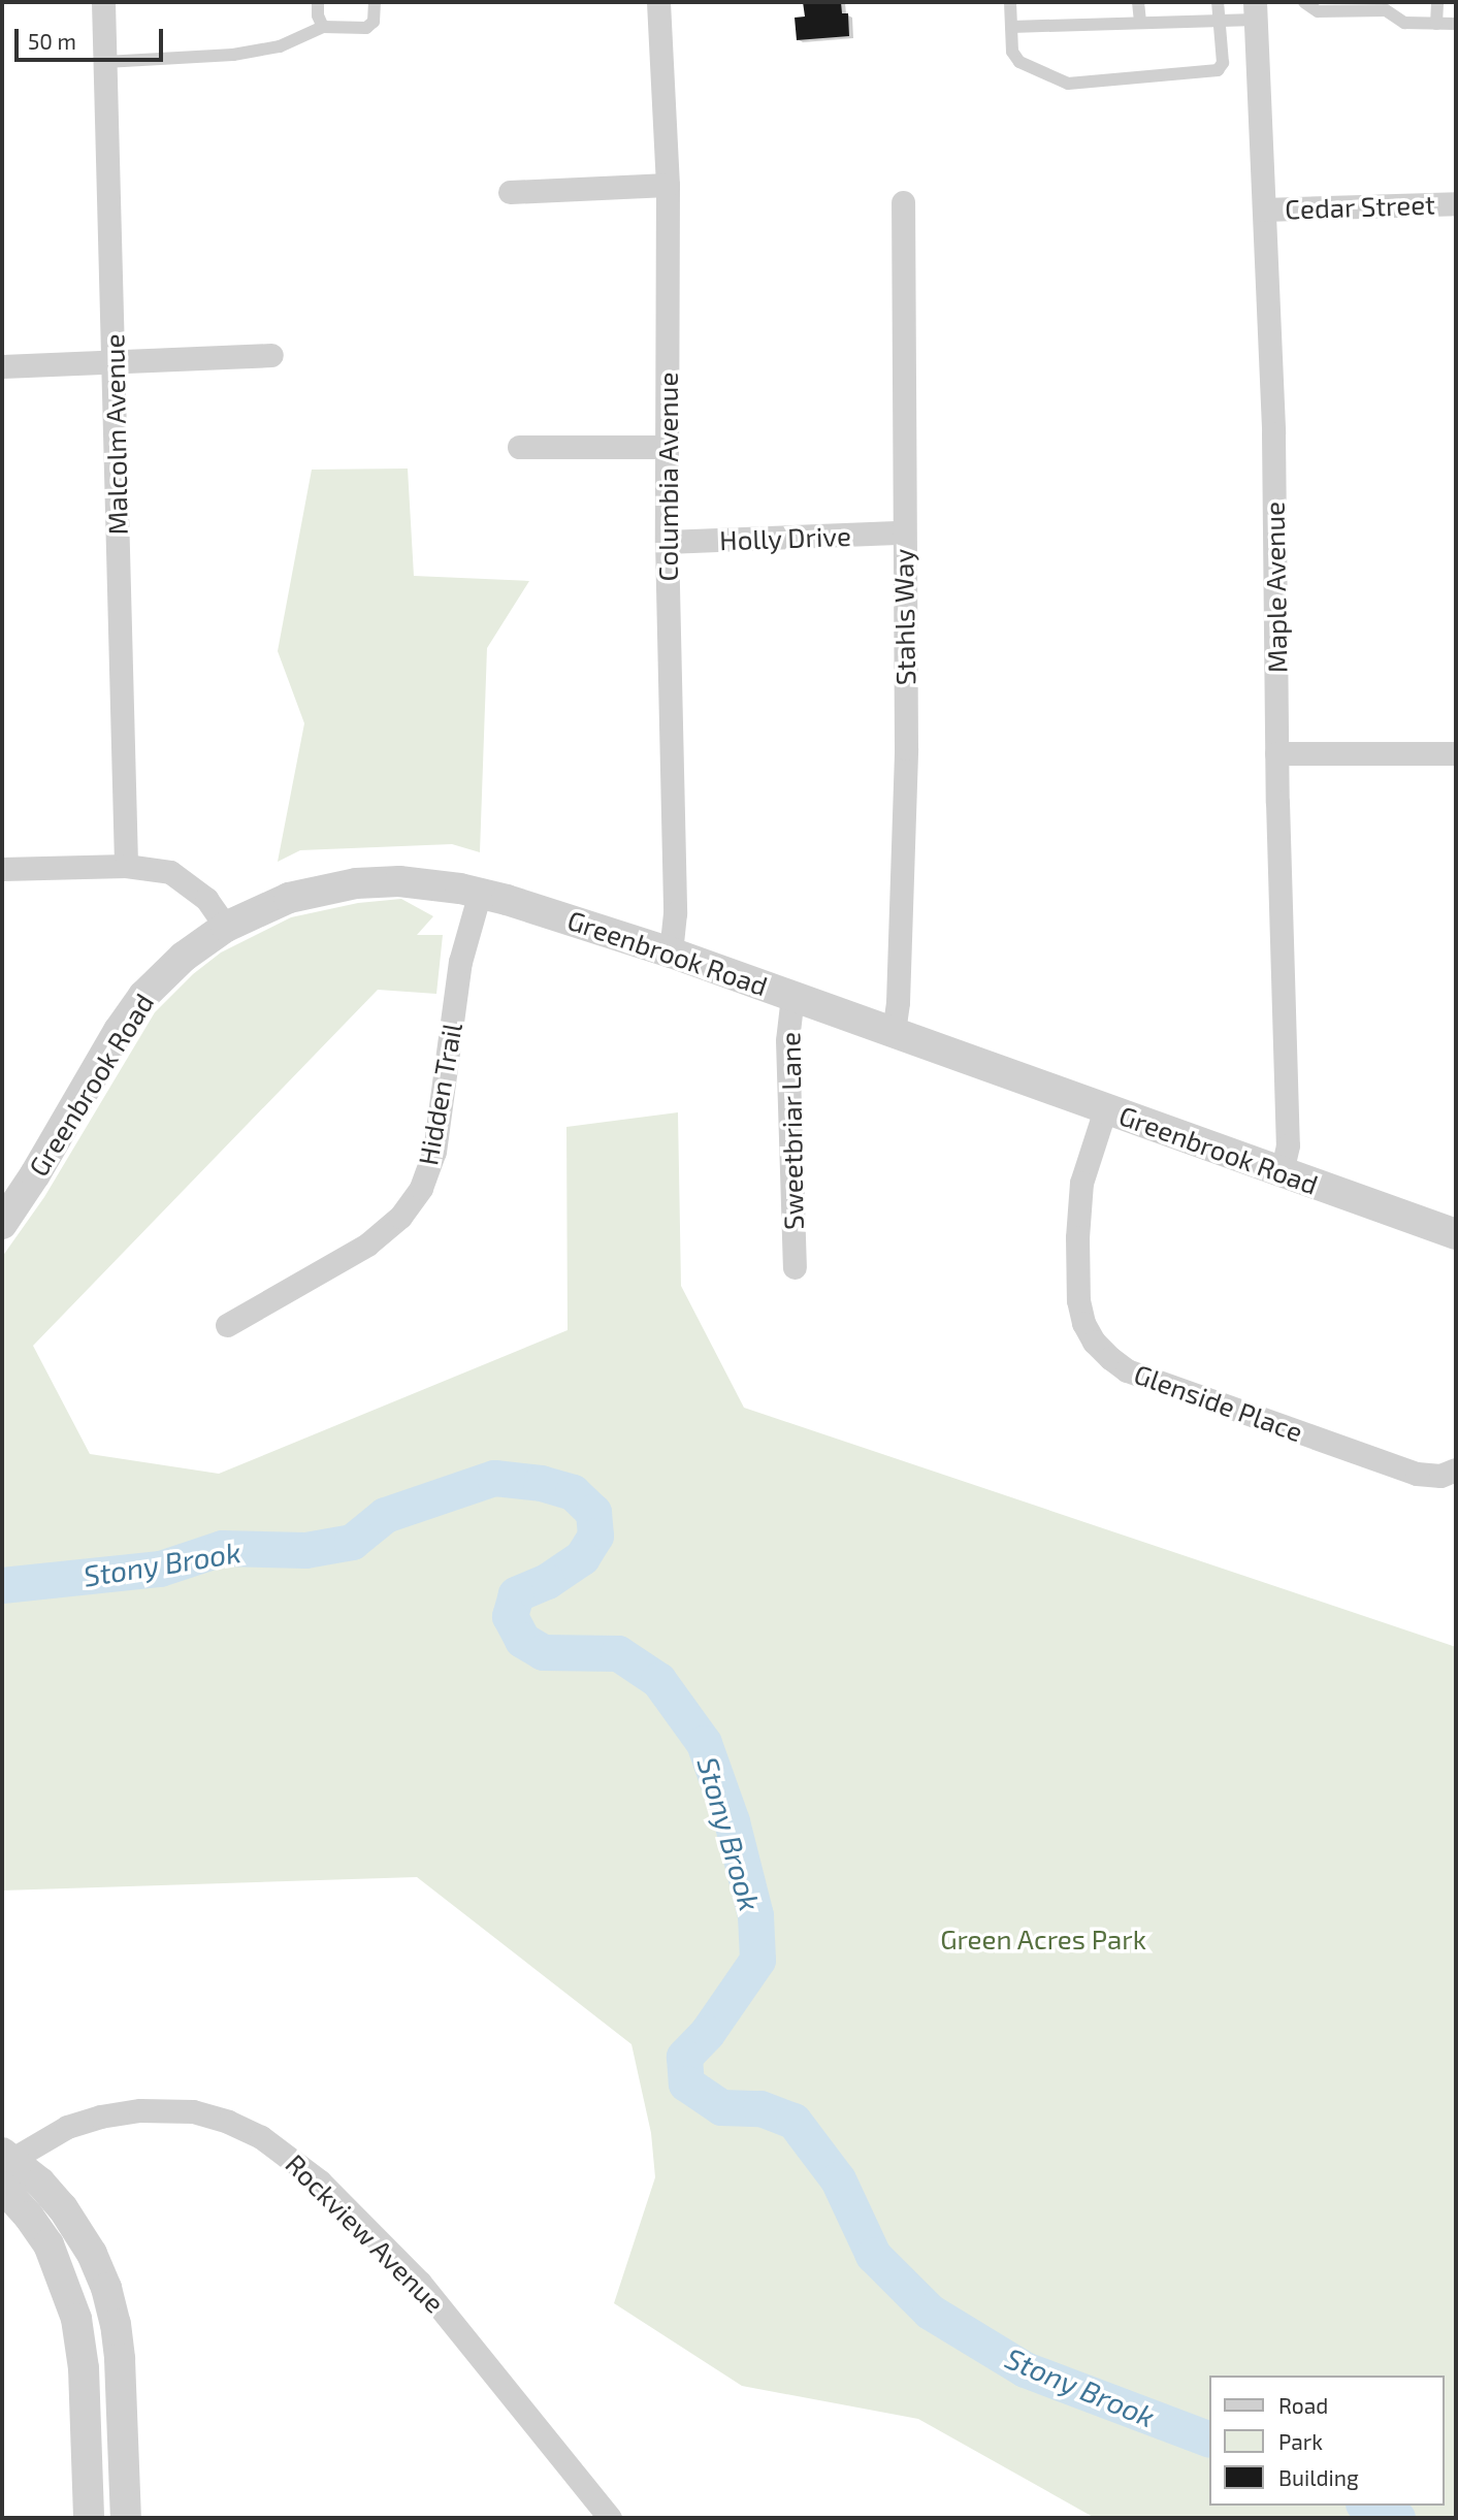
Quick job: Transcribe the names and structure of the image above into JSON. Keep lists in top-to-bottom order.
{
  "streets": {
    "street": [
      "Cedar Street",
      "Malcolm Avenue",
      "Columbia Avenue",
      "Holly Drive",
      "Maple Avenue",
      "Stahls Way",
      "Greenbrook Road",
      "Hidden Trail",
      "Sweetbriar Lane",
      "Glenside Place",
      "Rockview Avenue"
    ]
  },
  "crossings": [
    ["Cedar Street", "Maple Avenue"],
    ["Columbia Avenue", "Holly Drive"],
    ["Columbia Avenue", "Greenbrook Road"],
    ["Holly Drive", "Stahls Way"],
    ["Maple Avenue", "Greenbrook Road"],
    ["Stahls Way", "Greenbrook Road"],
    ["Greenbrook Road", "Hidden Trail"],
    ["Greenbrook Road", "Sweetbriar Lane"],
    ["Greenbrook Road", "Glenside Place"]
  ],
  "water": ["Stony Brook"],
  "parks": ["Green Acres Park"],
  "legend": ["Road", "Park", "Building"],
  "scale_bar": "50 m"
}
